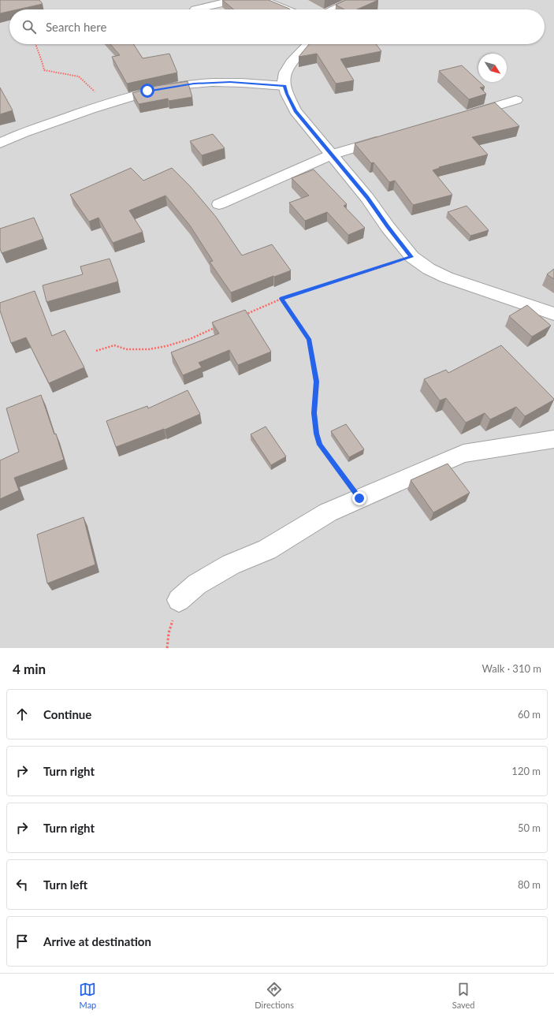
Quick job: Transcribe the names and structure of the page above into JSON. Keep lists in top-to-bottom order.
{
  "north": "bottom right",
  "page": {
    "search": "Search here",
    "heading": ["4 min", "Walk · 310 m"],
    "list": [
      ["Continue", "60 m"],
      ["Turn right", "120 m"],
      ["Turn right", "50 m"],
      ["Turn left", "80 m"],
      "Arrive at destination"
    ],
    "nav": ["Map", "Directions", "Saved"]
  }
}
